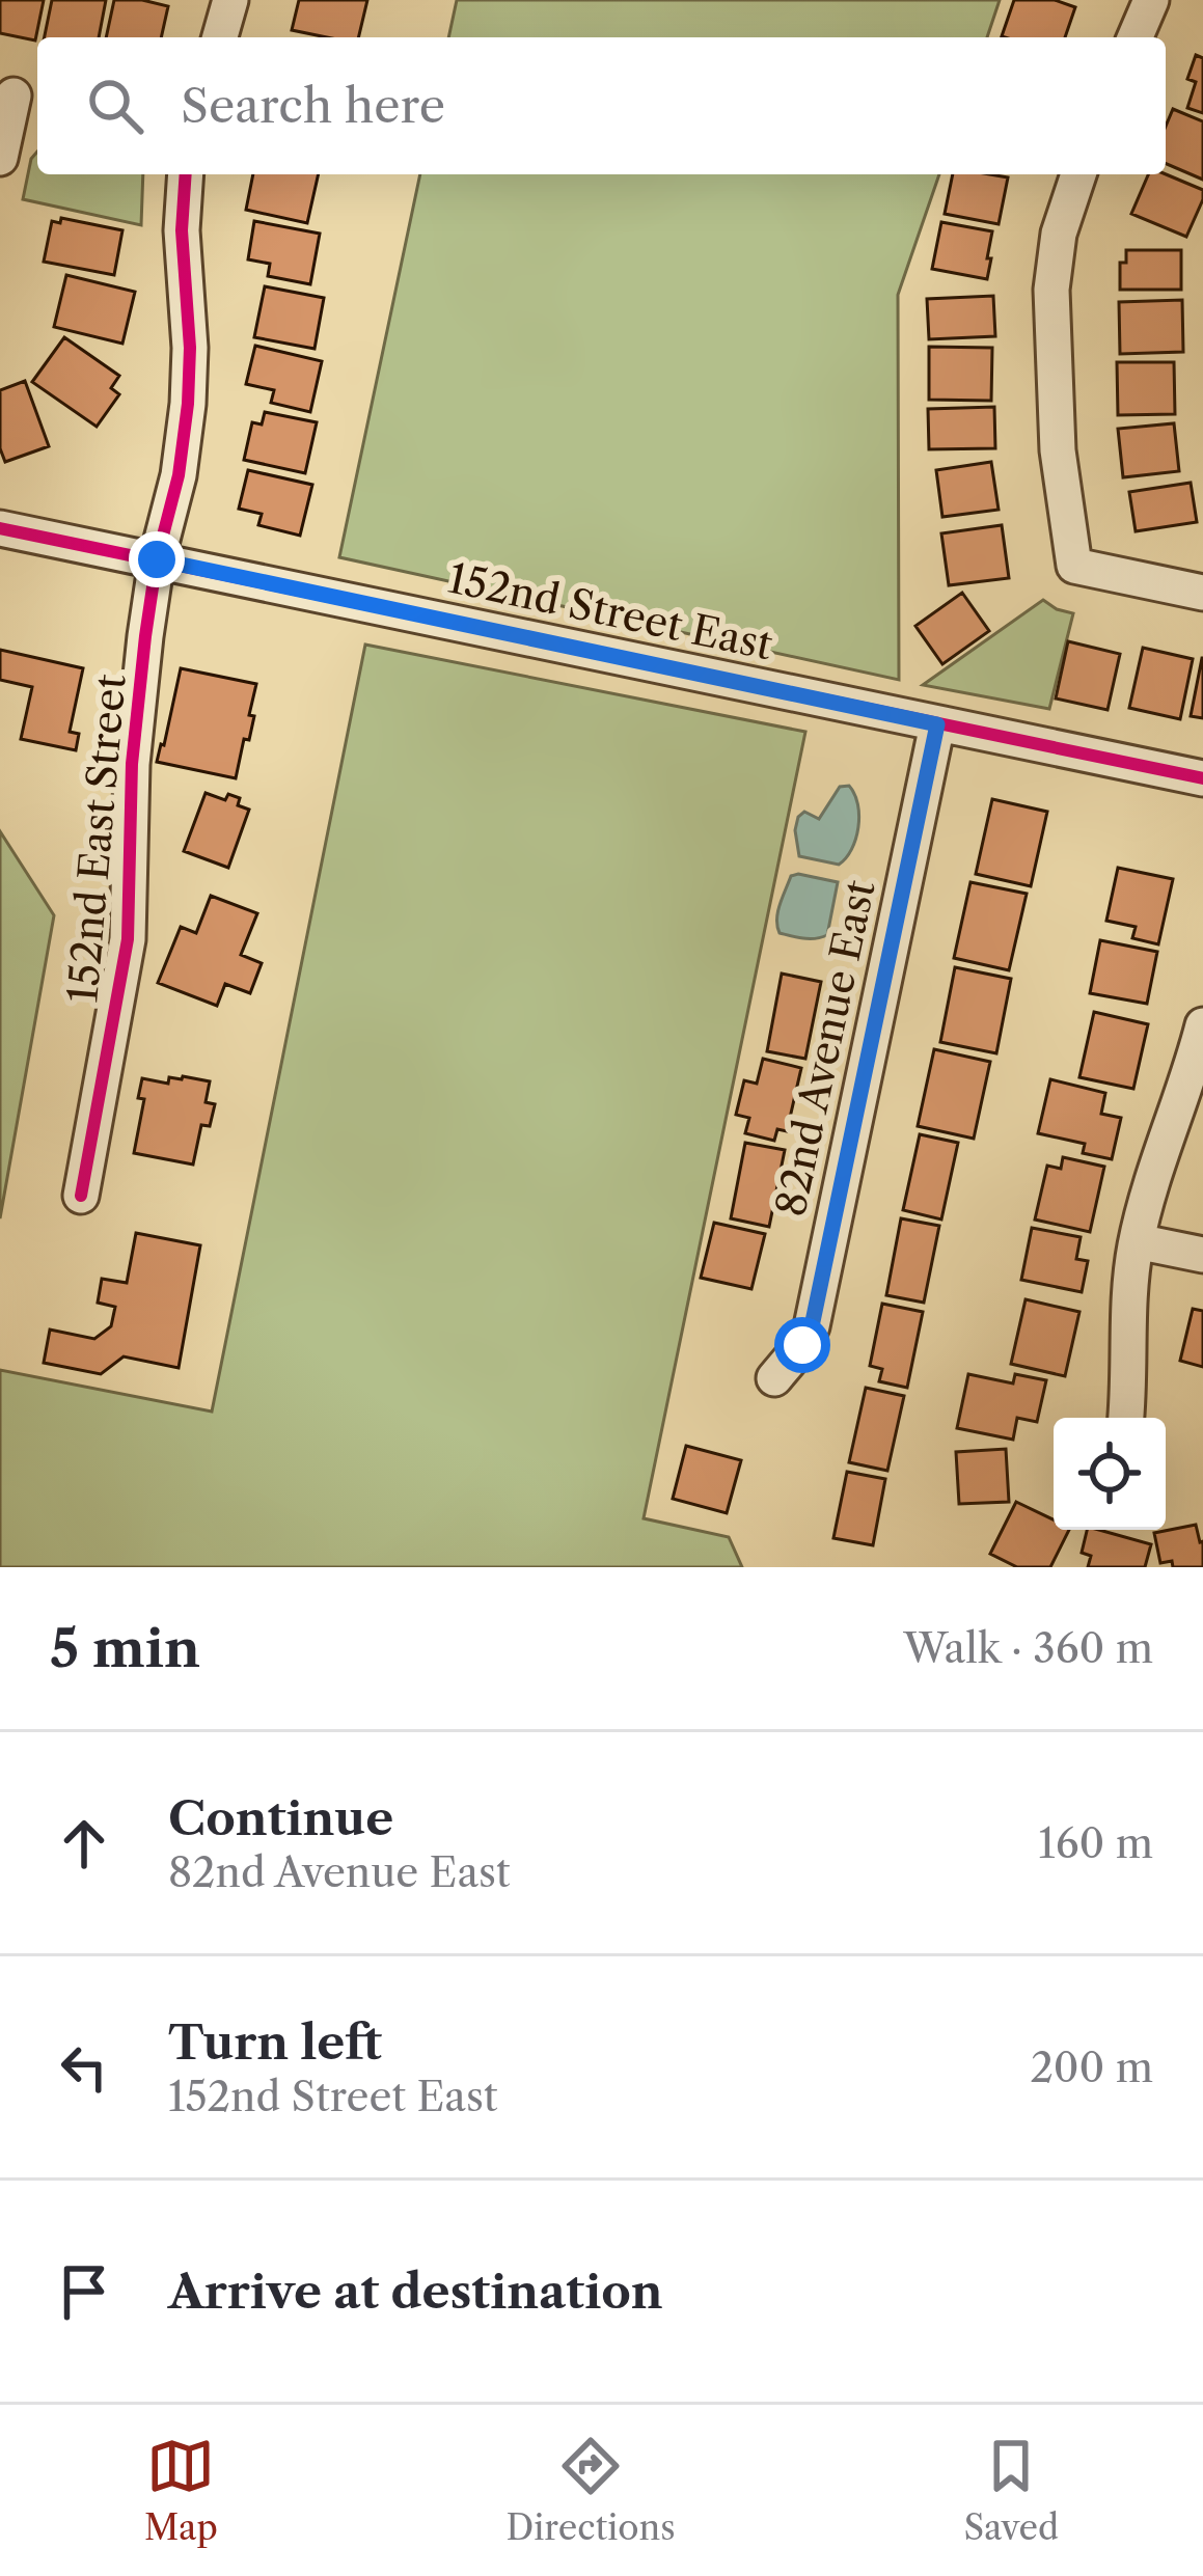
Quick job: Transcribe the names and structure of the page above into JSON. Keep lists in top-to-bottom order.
{
  "streets": {
    "street": ["152nd Street East", "152nd East Street", "82nd Avenue East"]
  },
  "crossings": [
    ["152nd Street East", "152nd East Street"],
    ["152nd Street East", "82nd Avenue East"]
  ],
  "page": {
    "search": "Search here",
    "heading": ["5 min", "Walk · 360 m"],
    "list": [
      ["Continue", "82nd Avenue East", "160 m"],
      ["Turn left", "152nd Street East", "200 m"],
      "Arrive at destination"
    ],
    "nav": ["Map", "Directions", "Saved"]
  }
}
